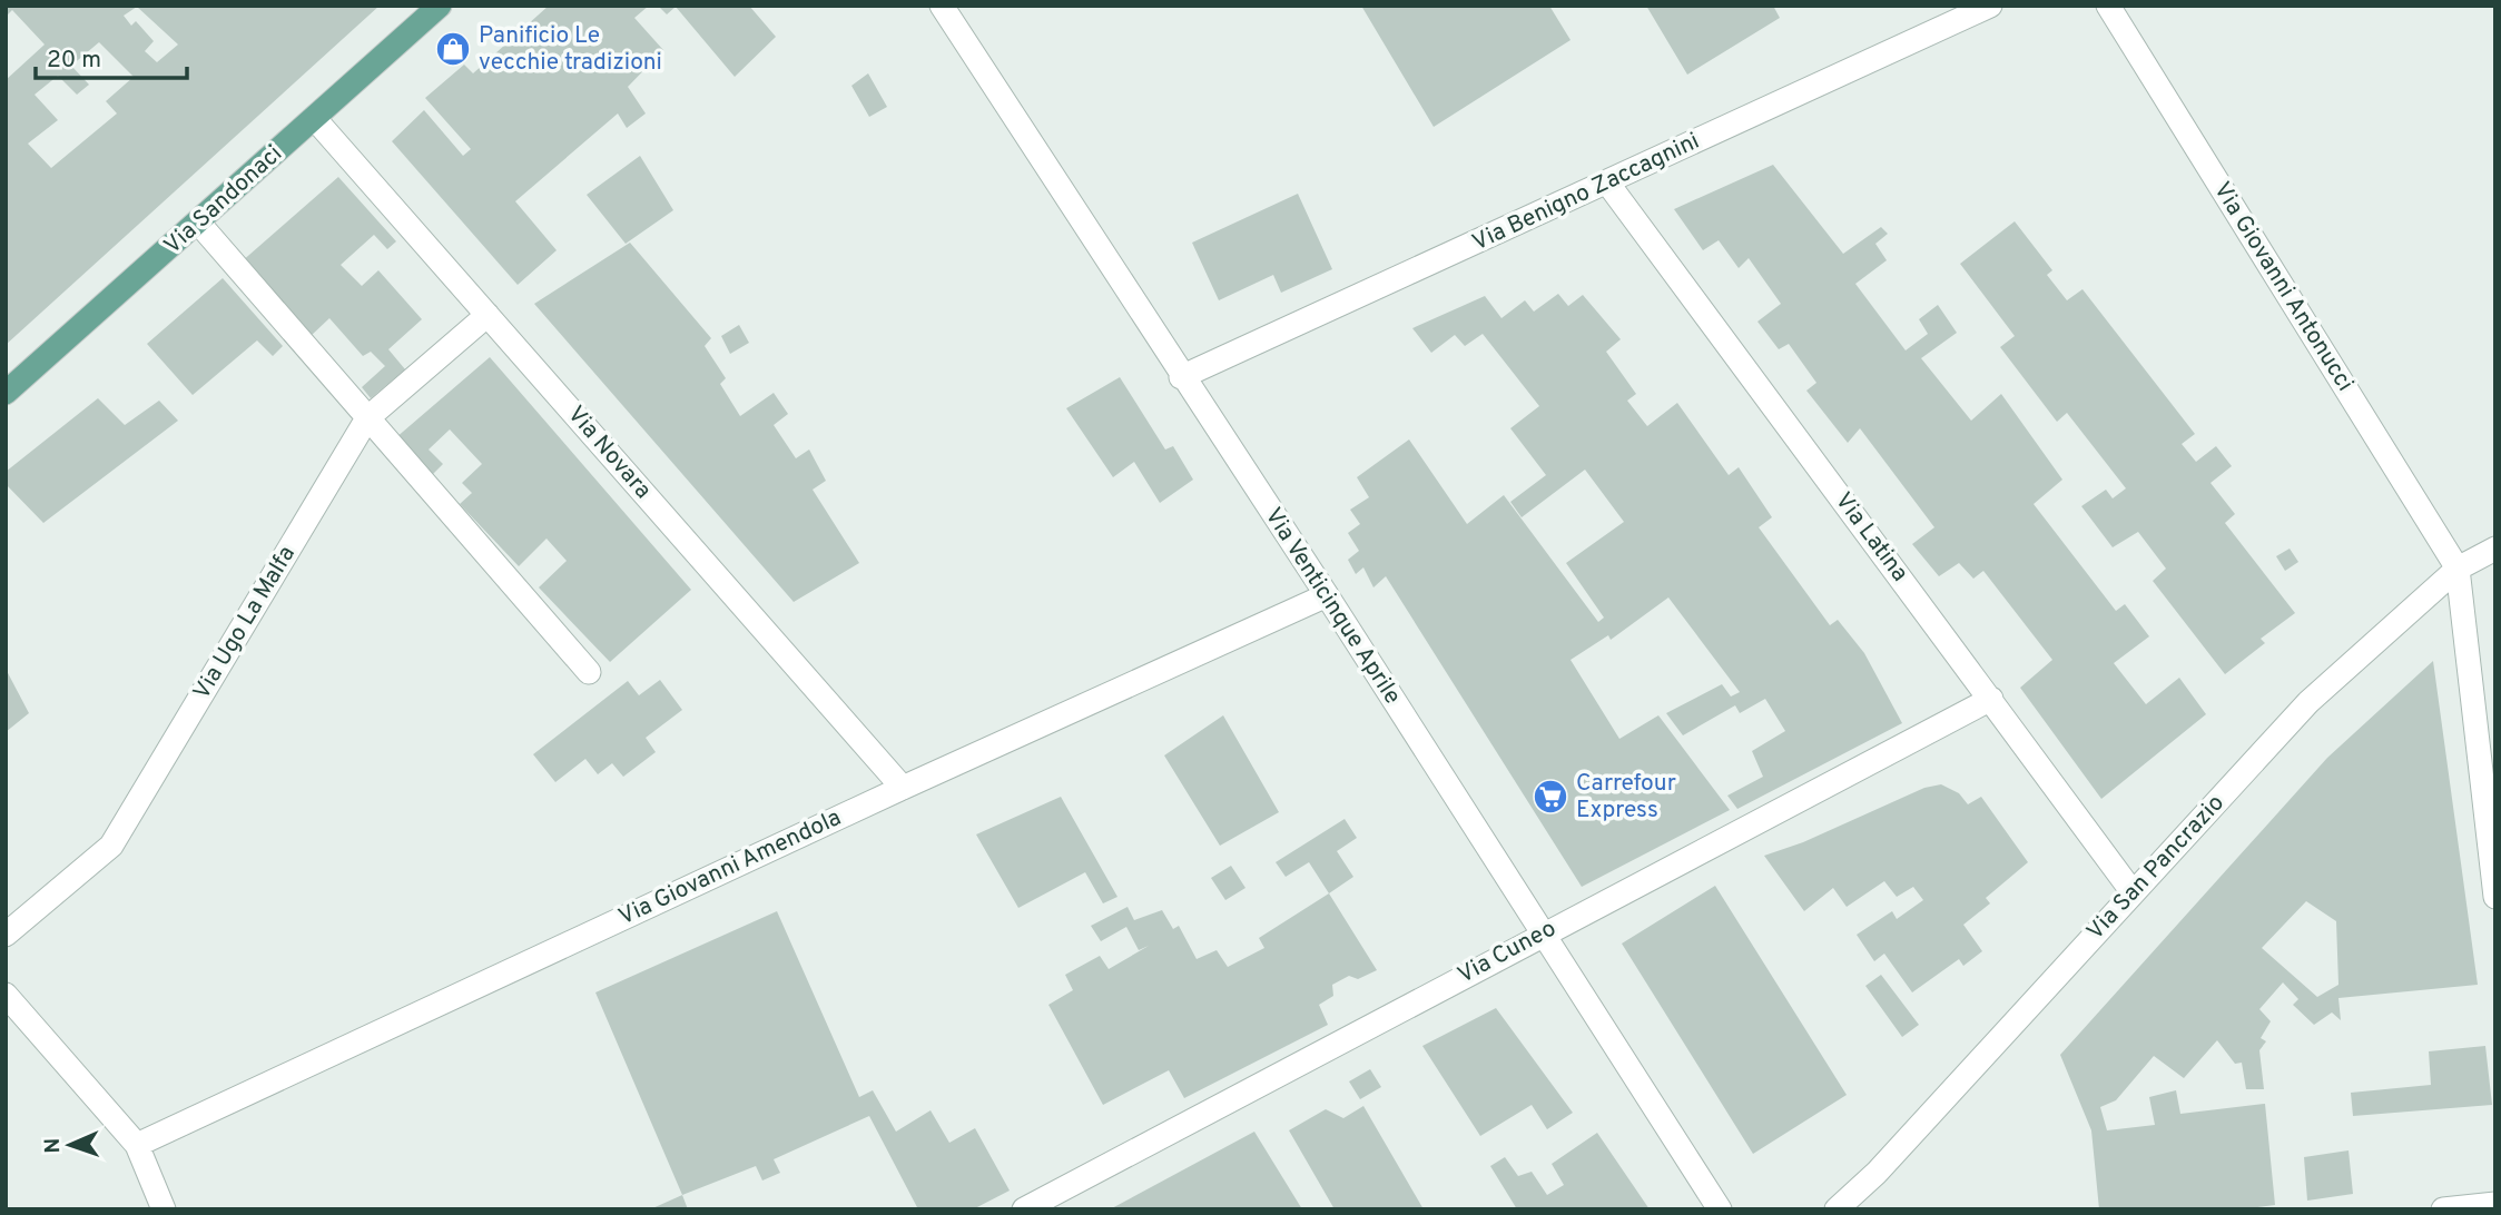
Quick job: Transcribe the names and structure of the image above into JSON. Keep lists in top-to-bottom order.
{
  "streets": {
    "main road": ["Via Sandonaci"],
    "street": [
      "Via Benigno Zaccagnini",
      "Via Giovanni Antonucci",
      "Via Novara",
      "Via Latina",
      "Via Venticinque Aprile",
      "Via Ugo La Malfa",
      "Via Giovanni Amendola",
      "Via San Pancrazio",
      "Via Cuneo"
    ]
  },
  "crossings": [
    ["Via Benigno Zaccagnini", "Via Latina"],
    ["Via Benigno Zaccagnini", "Via Venticinque Aprile"],
    ["Via Sandonaci", "Via Novara"],
    ["Via Giovanni Antonucci", "Via San Pancrazio"],
    ["Via Novara", "Via Ugo La Malfa"],
    ["Via Novara", "Via Giovanni Amendola"],
    ["Via Latina", "Via San Pancrazio"],
    ["Via Latina", "Via Cuneo"],
    ["Via Venticinque Aprile", "Via Giovanni Amendola"],
    ["Via Venticinque Aprile", "Via Cuneo"]
  ],
  "places": {
    "shop": ["Panificio Le vecchie tradizioni"],
    "supermarket": ["Carrefour Express"]
  },
  "scale_bar": "20 m",
  "north": "left"
}
